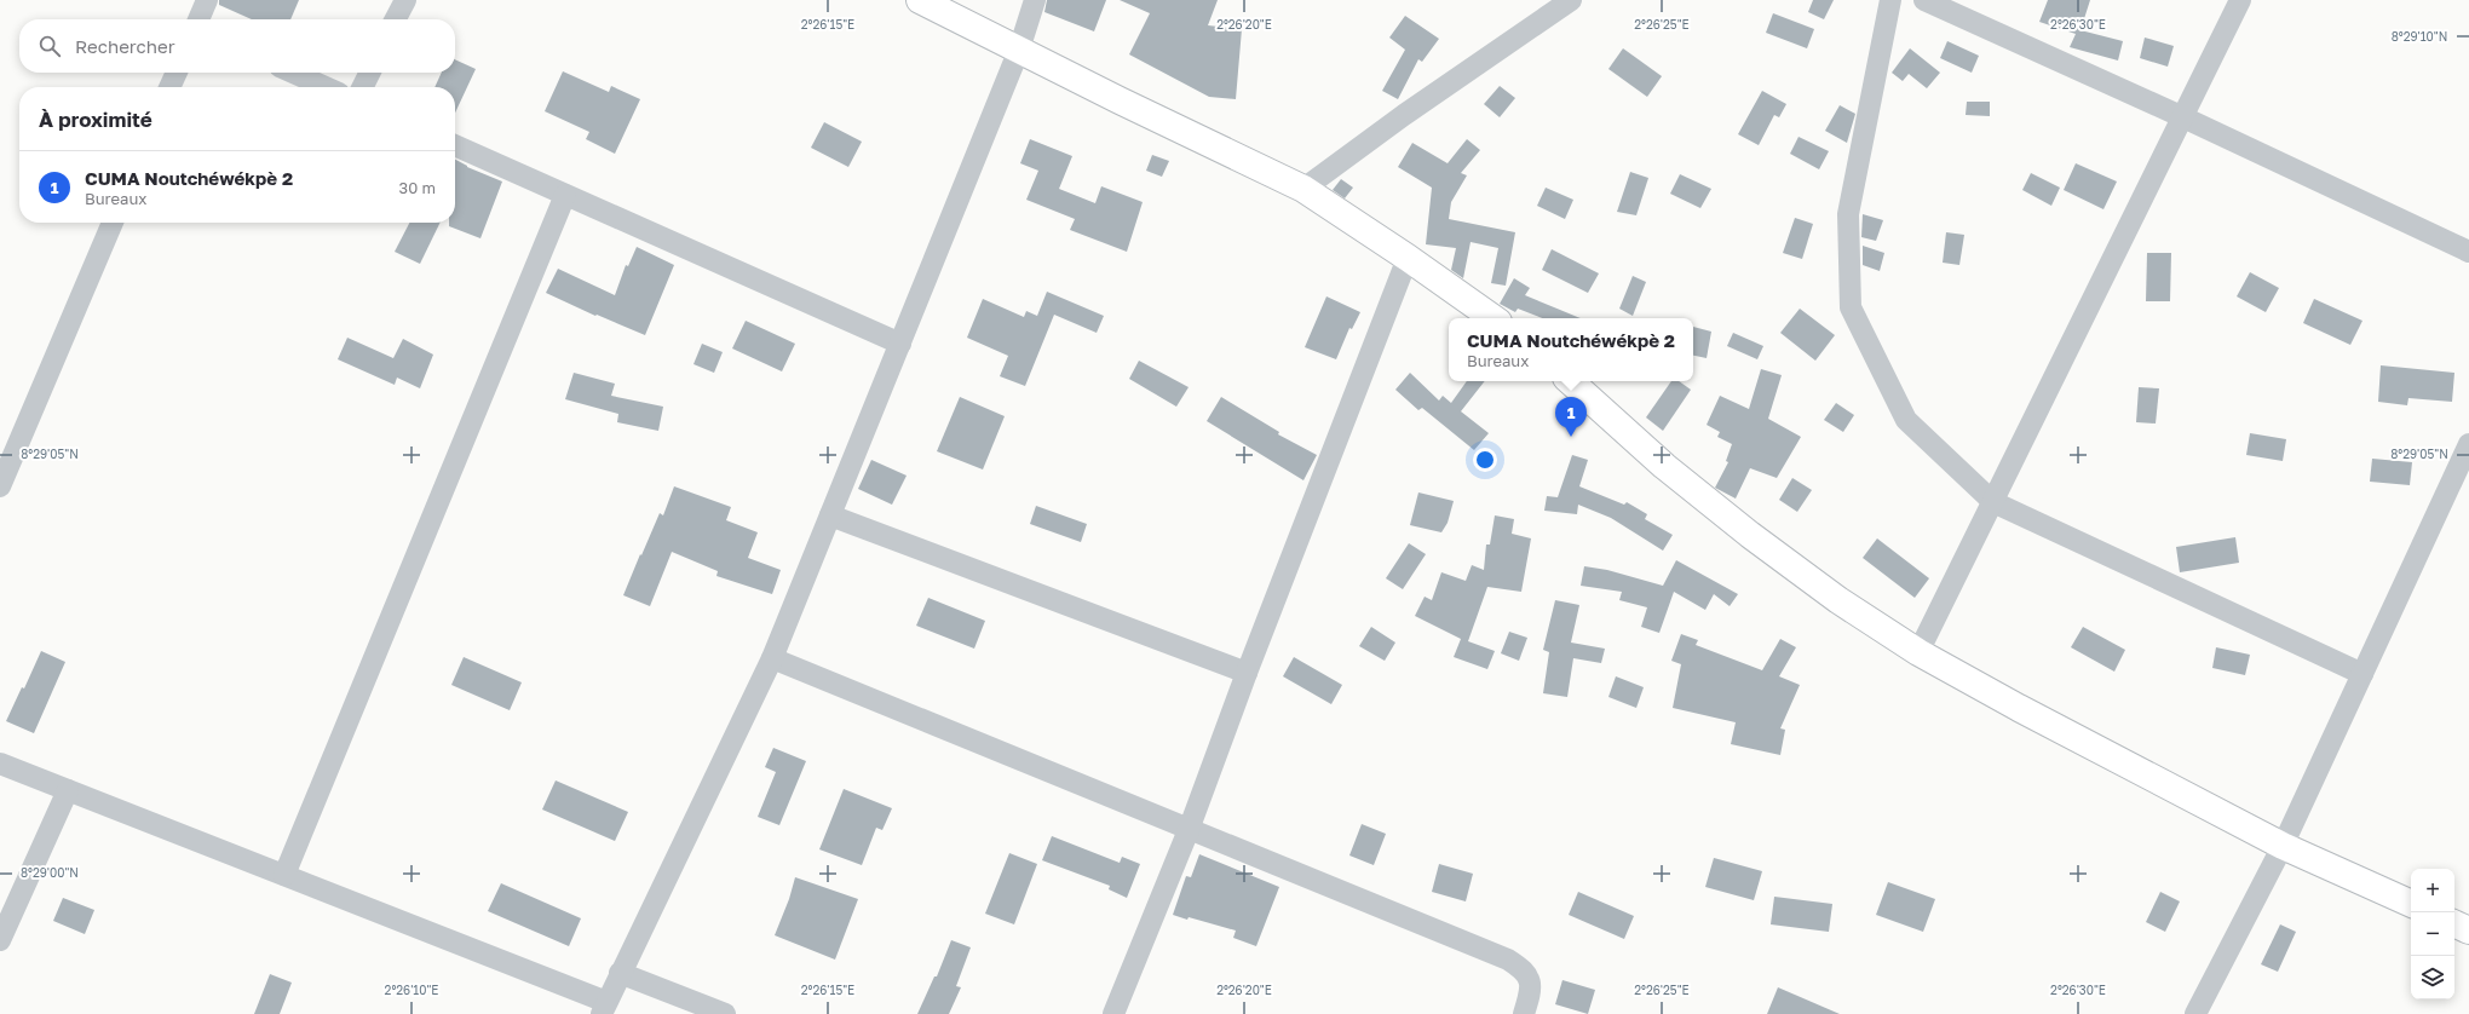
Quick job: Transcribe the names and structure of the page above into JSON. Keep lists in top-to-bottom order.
{
  "page": {
    "search": "Rechercher",
    "heading": "À proximité",
    "list": [
      {
        "mark": "1",
        "name": "CUMA Noutchéwékpè 2",
        "note": "Bureaux",
        "value": "30 m"
      }
    ],
    "popup": ["CUMA Noutchéwékpè 2", "Bureaux"],
    "pins": "1",
    "map_buttons": ["+", "−"]
  },
  "coordinates": [
    "2°26'15\"E",
    "2°26'20\"E",
    "2°26'25\"E",
    "2°26'30\"E",
    "8°29'10\"N",
    "8°29'05\"N",
    "8°29'00\"N",
    "2°26'10\"E"
  ]
}
